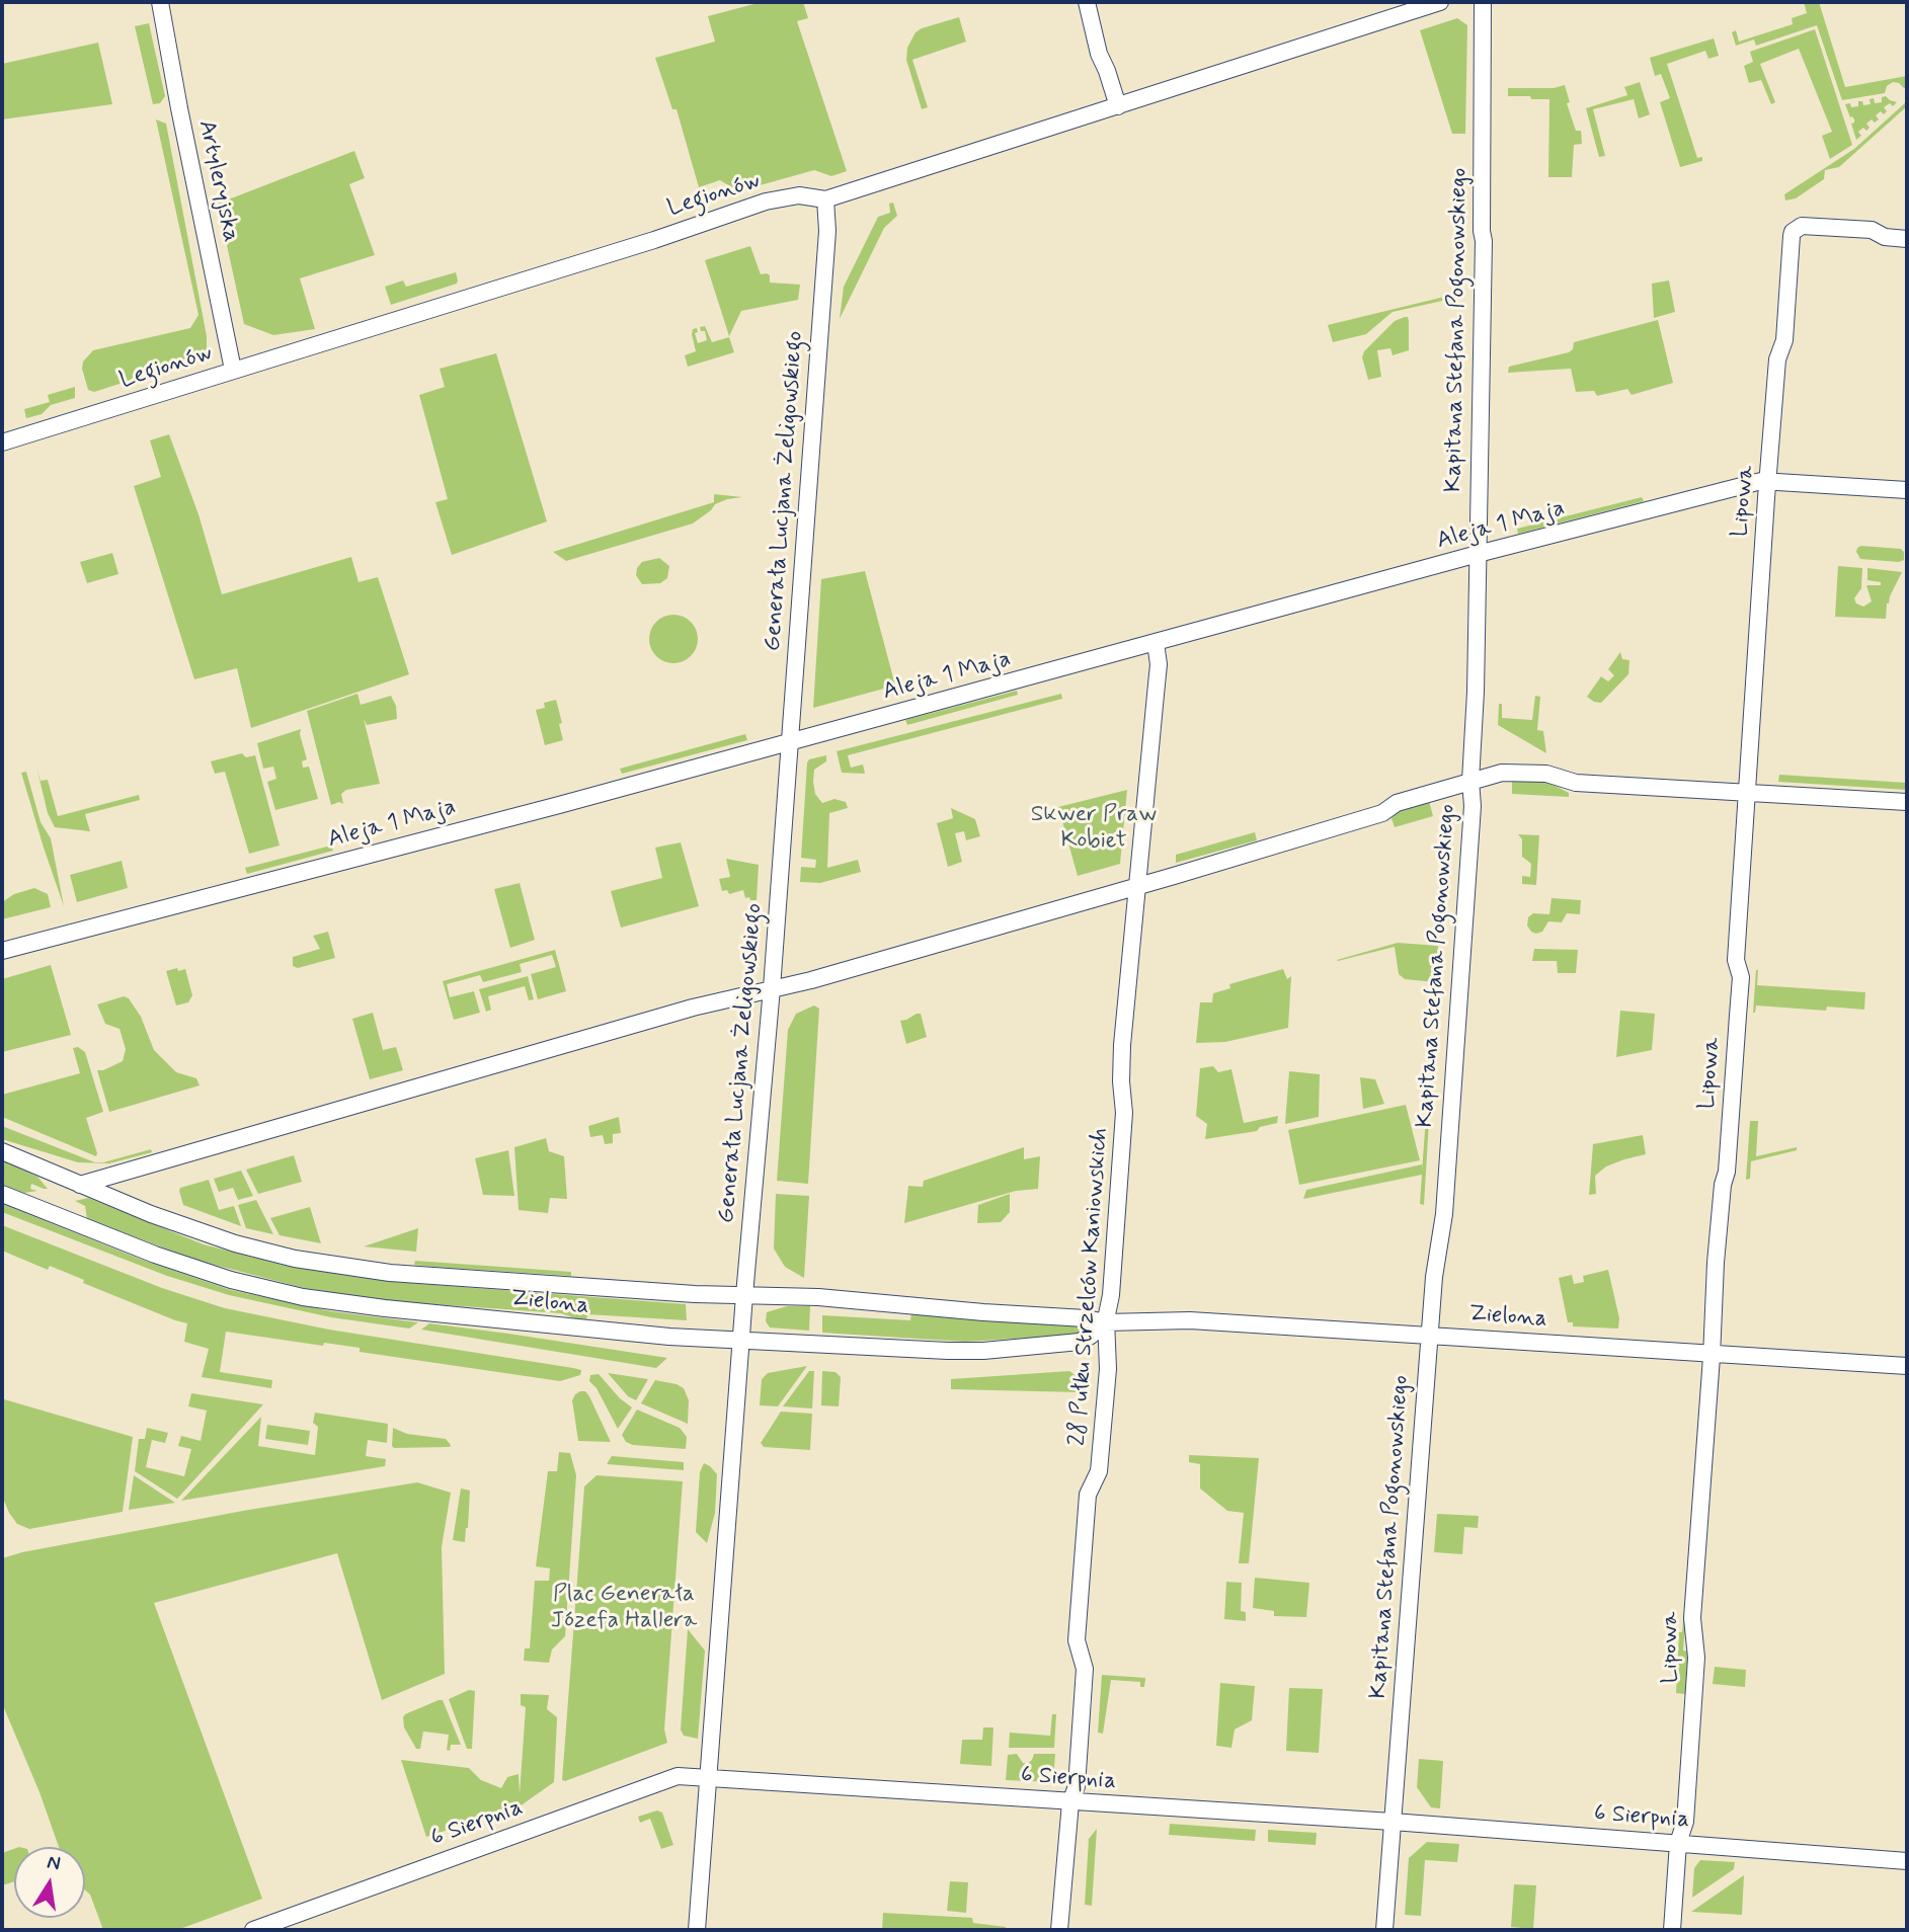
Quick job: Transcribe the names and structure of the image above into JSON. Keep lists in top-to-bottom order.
{
  "streets": {
    "street": [
      "Artyleryjska",
      "Legionów",
      "Kapitana Stefana Pogonowskiego",
      "Generała Lucjana Żeligowskiego",
      "Lipowa",
      "Aleja 1 Maja",
      "28 Pułku Strzelców Kaniowskich",
      "Zielona",
      "6 Sierpnia"
    ]
  },
  "crossings": [
    ["Artyleryjska", "Legionów"],
    ["Legionów", "Generała Lucjana Żeligowskiego"],
    ["Kapitana Stefana Pogonowskiego", "Aleja 1 Maja"],
    ["Kapitana Stefana Pogonowskiego", "Zielona"],
    ["Kapitana Stefana Pogonowskiego", "6 Sierpnia"],
    ["Generała Lucjana Żeligowskiego", "Aleja 1 Maja"],
    ["Generała Lucjana Żeligowskiego", "Zielona"],
    ["Generała Lucjana Żeligowskiego", "6 Sierpnia"],
    ["Lipowa", "Aleja 1 Maja"],
    ["Lipowa", "Zielona"],
    ["Lipowa", "6 Sierpnia"],
    ["Aleja 1 Maja", "28 Pułku Strzelców Kaniowskich"],
    ["28 Pułku Strzelców Kaniowskich", "Zielona"],
    ["28 Pułku Strzelców Kaniowskich", "6 Sierpnia"]
  ],
  "parks": ["Skwer Praw Kobiet", "Plac Generała Józefa Hallera"],
  "north": "top"
}
